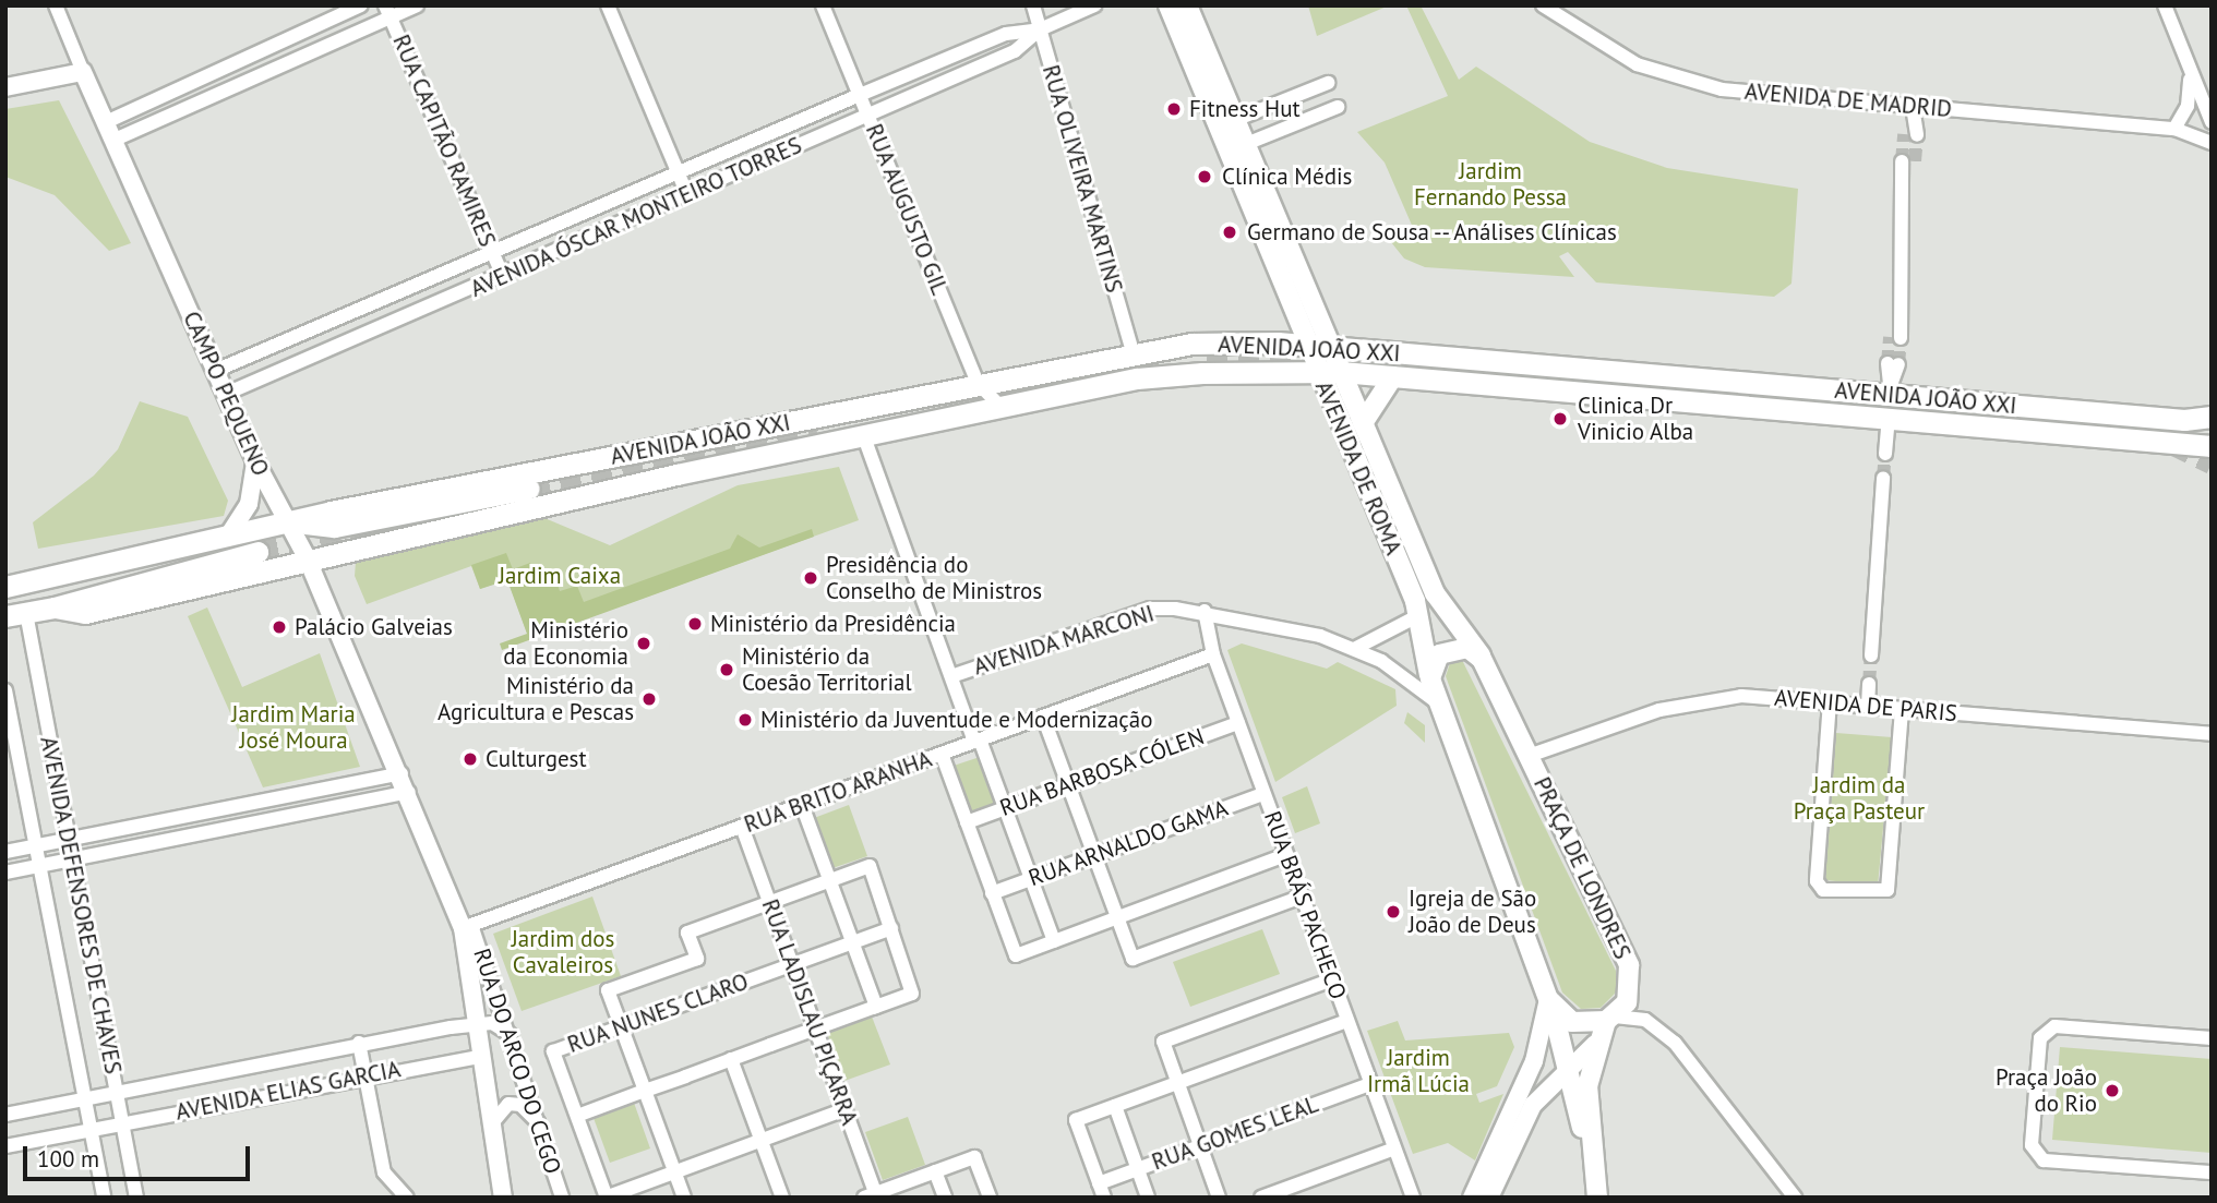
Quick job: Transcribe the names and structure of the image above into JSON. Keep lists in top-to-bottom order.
{
  "streets": {
    "main road": ["AVENIDA JOÃO XXI", "AVENIDA DE ROMA", "PRAÇA DE LONDRES"],
    "street": [
      "AVENIDA DE MADRID",
      "RUA CAPITÃO RAMIRES",
      "RUA OLIVEIRA MARTINS",
      "RUA AUGUSTO GIL",
      "AVENIDA ÓSCAR MONTEIRO TORRES",
      "CAMPO PEQUENO",
      "AVENIDA MARCONI",
      "AVENIDA DE PARIS",
      "RUA BARBOSA CÓLEN",
      "RUA BRITO ARANHA",
      "RUA ARNALDO GAMA",
      "AVENIDA DEFENSORES DE CHAVES",
      "RUA BRÁS PACHECO",
      "RUA LADISLAU PIÇARRA",
      "RUA NUNES CLARO",
      "RUA DO ARCO DO CEGO",
      "AVENIDA ELIAS GARCIA",
      "RUA GOMES LEAL"
    ]
  },
  "crossings": [
    ["RUA CAPITÃO RAMIRES", "AVENIDA ÓSCAR MONTEIRO TORRES"],
    ["RUA OLIVEIRA MARTINS", "AVENIDA ÓSCAR MONTEIRO TORRES"],
    ["RUA OLIVEIRA MARTINS", "AVENIDA JOÃO XXI"],
    ["RUA AUGUSTO GIL", "AVENIDA ÓSCAR MONTEIRO TORRES"],
    ["RUA AUGUSTO GIL", "AVENIDA JOÃO XXI"],
    ["AVENIDA ÓSCAR MONTEIRO TORRES", "CAMPO PEQUENO"],
    ["AVENIDA JOÃO XXI", "CAMPO PEQUENO"],
    ["AVENIDA JOÃO XXI", "AVENIDA DE ROMA"],
    ["CAMPO PEQUENO", "RUA BRITO ARANHA"],
    ["CAMPO PEQUENO", "RUA DO ARCO DO CEGO"],
    ["CAMPO PEQUENO", "AVENIDA ELIAS GARCIA"],
    ["AVENIDA DE ROMA", "PRAÇA DE LONDRES"],
    ["AVENIDA MARCONI", "RUA BRÁS PACHECO"],
    ["AVENIDA DE PARIS", "PRAÇA DE LONDRES"],
    ["RUA BARBOSA CÓLEN", "RUA BRÁS PACHECO"],
    ["RUA BRITO ARANHA", "RUA BRÁS PACHECO"],
    ["RUA BRITO ARANHA", "RUA LADISLAU PIÇARRA"],
    ["RUA BRITO ARANHA", "RUA DO ARCO DO CEGO"],
    ["RUA ARNALDO GAMA", "RUA BRÁS PACHECO"],
    ["AVENIDA DEFENSORES DE CHAVES", "AVENIDA ELIAS GARCIA"],
    ["RUA BRÁS PACHECO", "RUA GOMES LEAL"],
    ["RUA LADISLAU PIÇARRA", "RUA NUNES CLARO"]
  ],
  "parks": [
    "Jardim Fernando Pessa",
    "Jardim Caixa",
    "Jardim Maria José Moura",
    "Jardim da Praça Pasteur",
    "Jardim dos Cavaleiros",
    "Jardim Irmã Lúcia"
  ],
  "places": [
    "Fitness Hut",
    "Clínica Médis",
    "Germano de Sousa -- Análises Clínicas",
    "Clinica Dr Vinicio Alba",
    "Presidência do Conselho de Ministros",
    "Ministério da Presidência",
    "Palácio Galveias",
    "Ministério da Economia",
    "Ministério da Coesão Territorial",
    "Ministério da Agricultura e Pescas",
    "Ministério da Juventude e Modernização",
    "Culturgest",
    "Igreja de São João de Deus",
    "Praça João do Rio"
  ],
  "scale_bar": "100 m"
}
